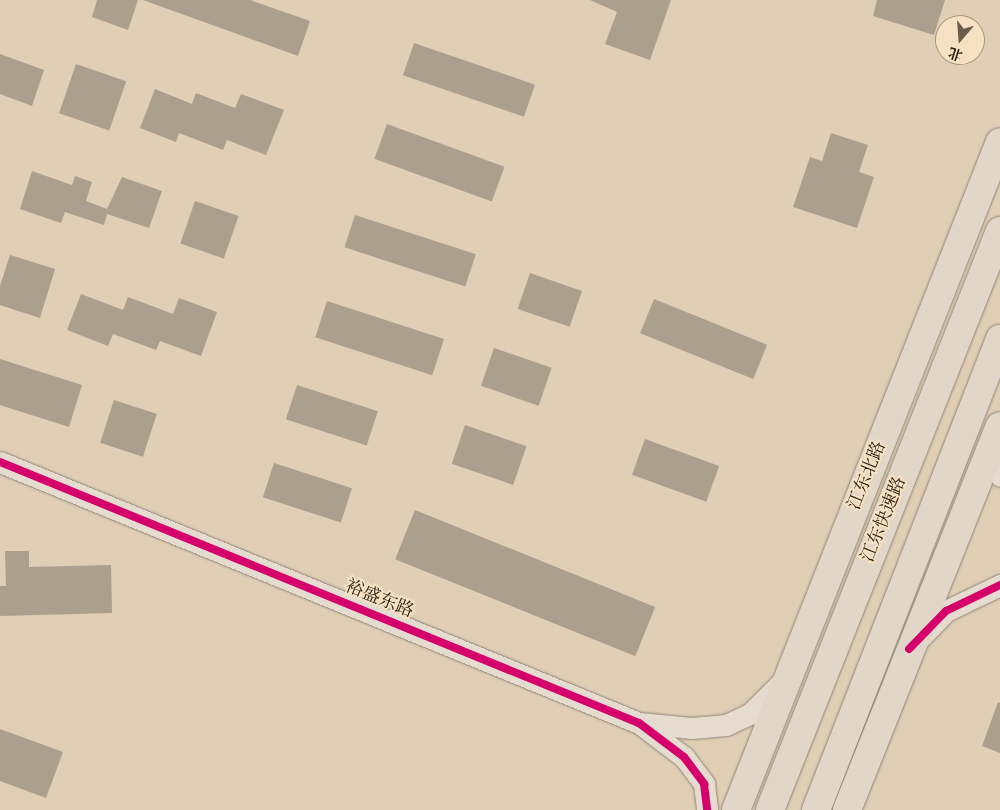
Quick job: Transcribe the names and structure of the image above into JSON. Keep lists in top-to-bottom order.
{
  "streets": {
    "main road": ["江东北路", "江东快速路"],
    "street": ["裕盛东路"]
  },
  "crossings": [
    ["江东北路", "裕盛东路"]
  ],
  "north": "bottom"
}
